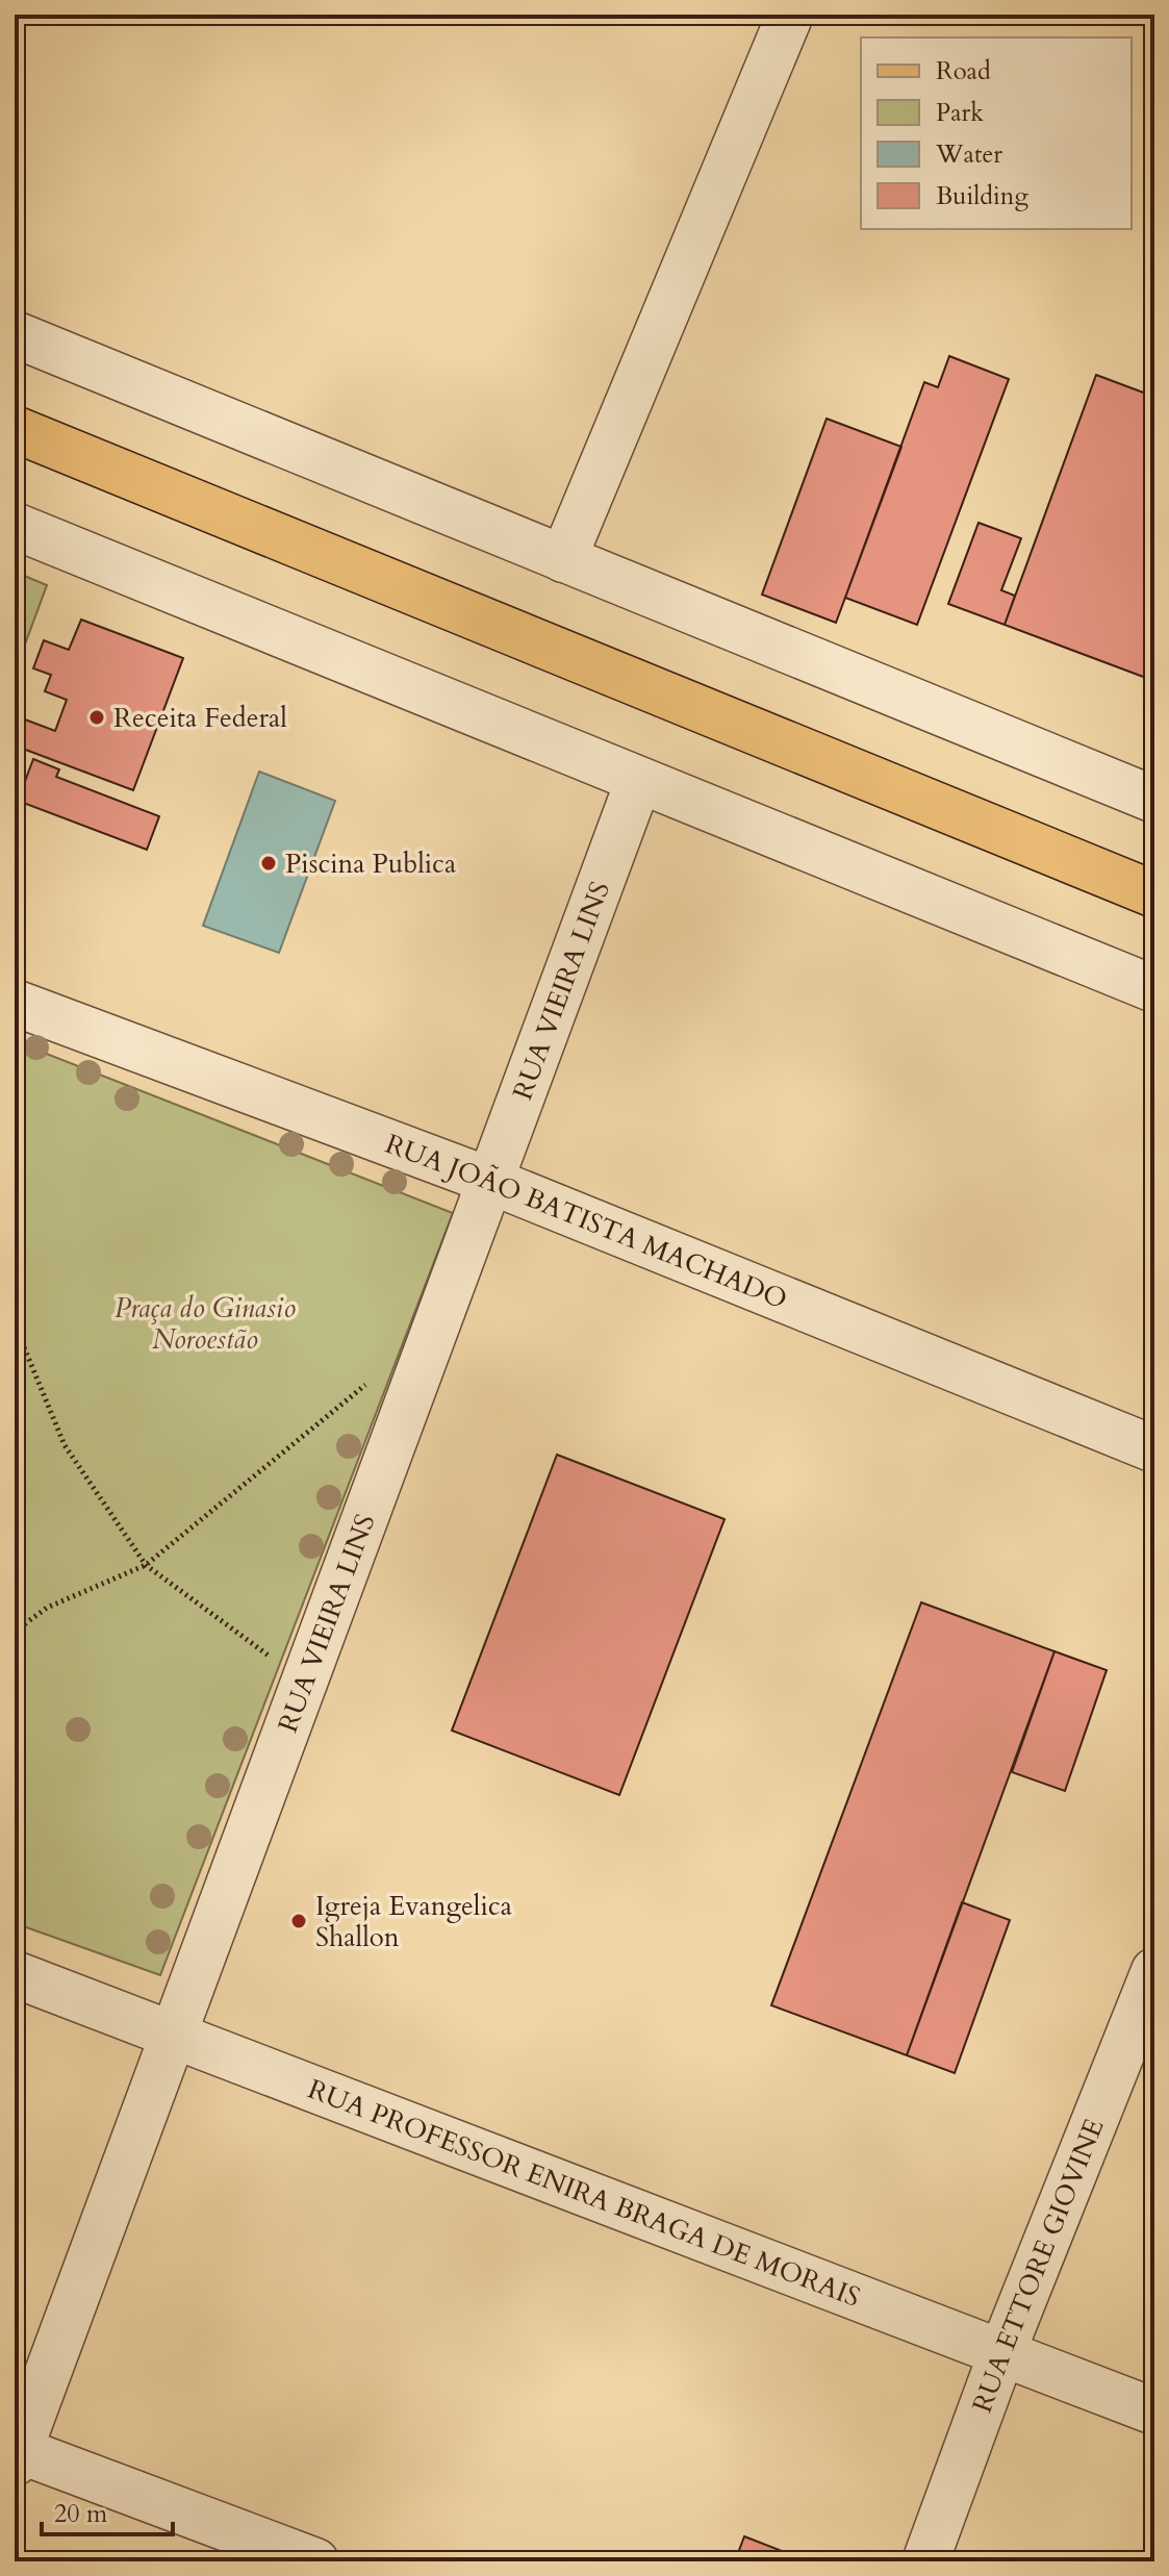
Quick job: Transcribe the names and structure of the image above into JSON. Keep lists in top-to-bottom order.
{
  "streets": {
    "street": [
      "RUA VIEIRA LINS",
      "RUA JOÃO BATISTA MACHADO",
      "RUA PROFESSOR ENIRA BRAGA DE MORAIS",
      "RUA ETTORE GIOVINE"
    ]
  },
  "crossings": [
    ["RUA VIEIRA LINS", "RUA JOÃO BATISTA MACHADO"],
    ["RUA VIEIRA LINS", "RUA PROFESSOR ENIRA BRAGA DE MORAIS"],
    ["RUA PROFESSOR ENIRA BRAGA DE MORAIS", "RUA ETTORE GIOVINE"]
  ],
  "parks": ["Praça do Ginasio Noroestão"],
  "places": ["Receita Federal", "Piscina Publica", "Igreja Evangelica Shallon"],
  "legend": [
    "Road",
    "Park",
    "Water",
    "Building"
  ],
  "scale_bar": "20 m"
}
